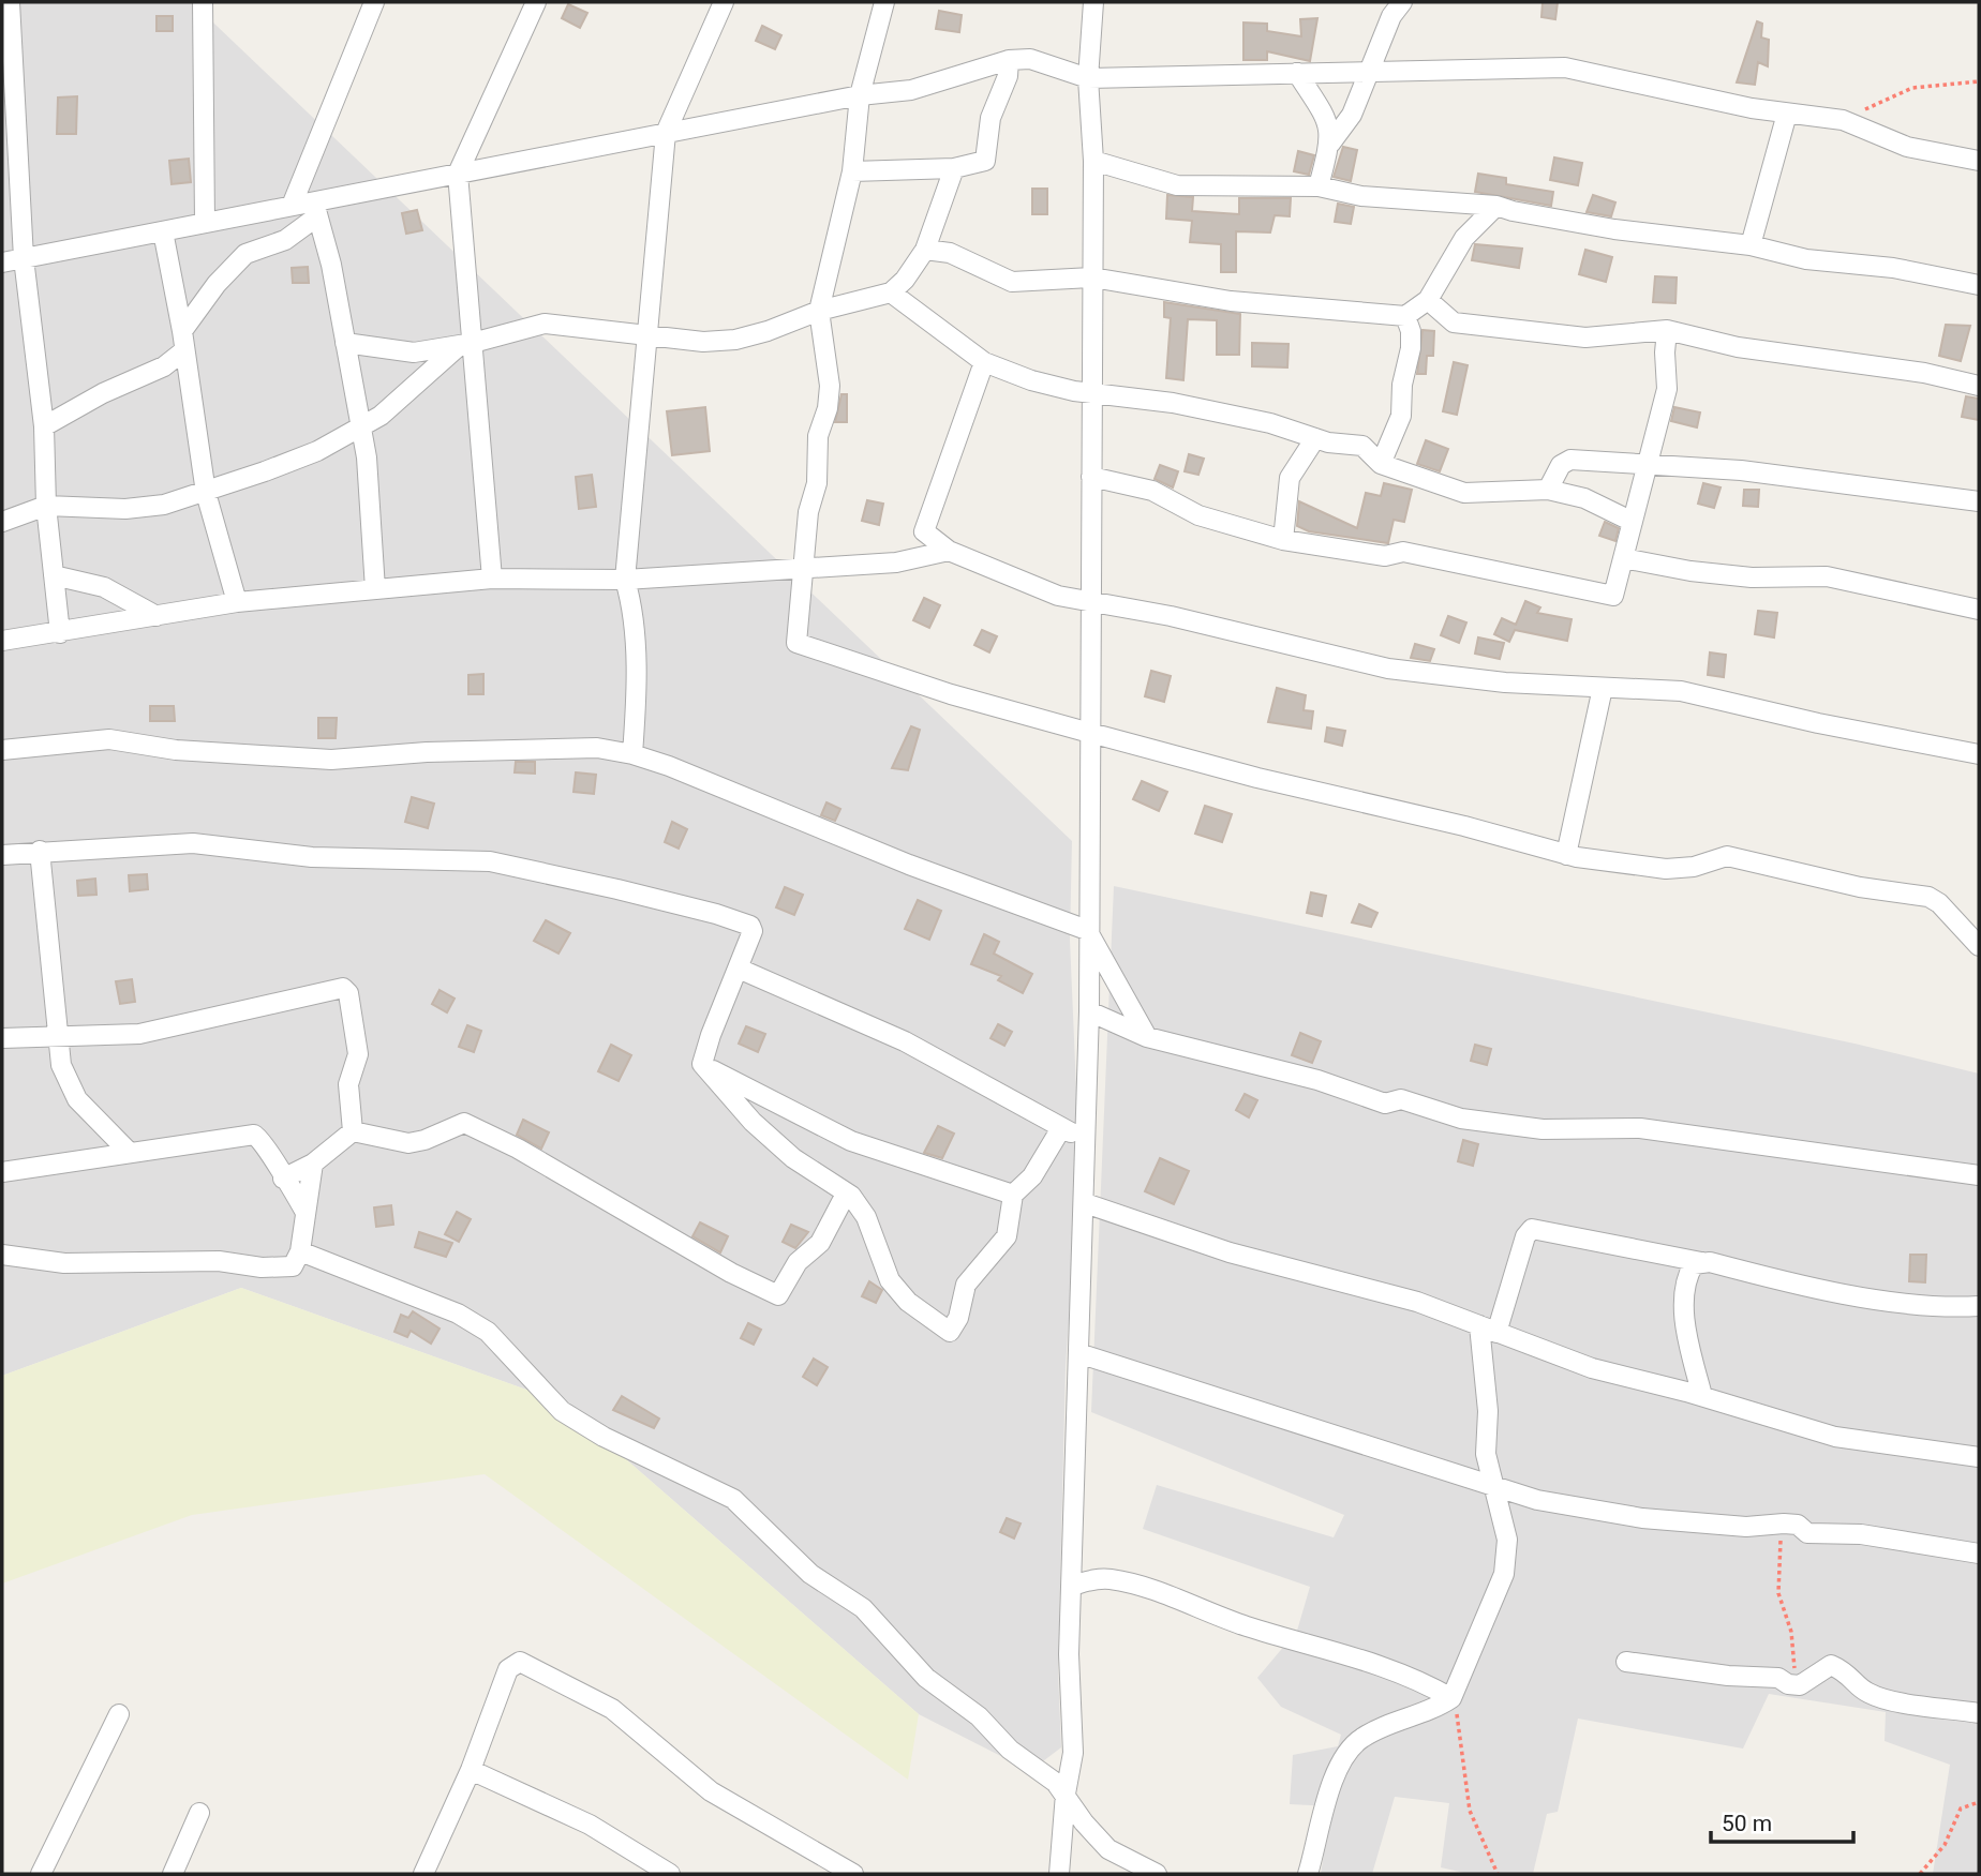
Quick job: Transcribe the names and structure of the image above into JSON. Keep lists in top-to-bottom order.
{
  "scale_bar": "50 m"
}
